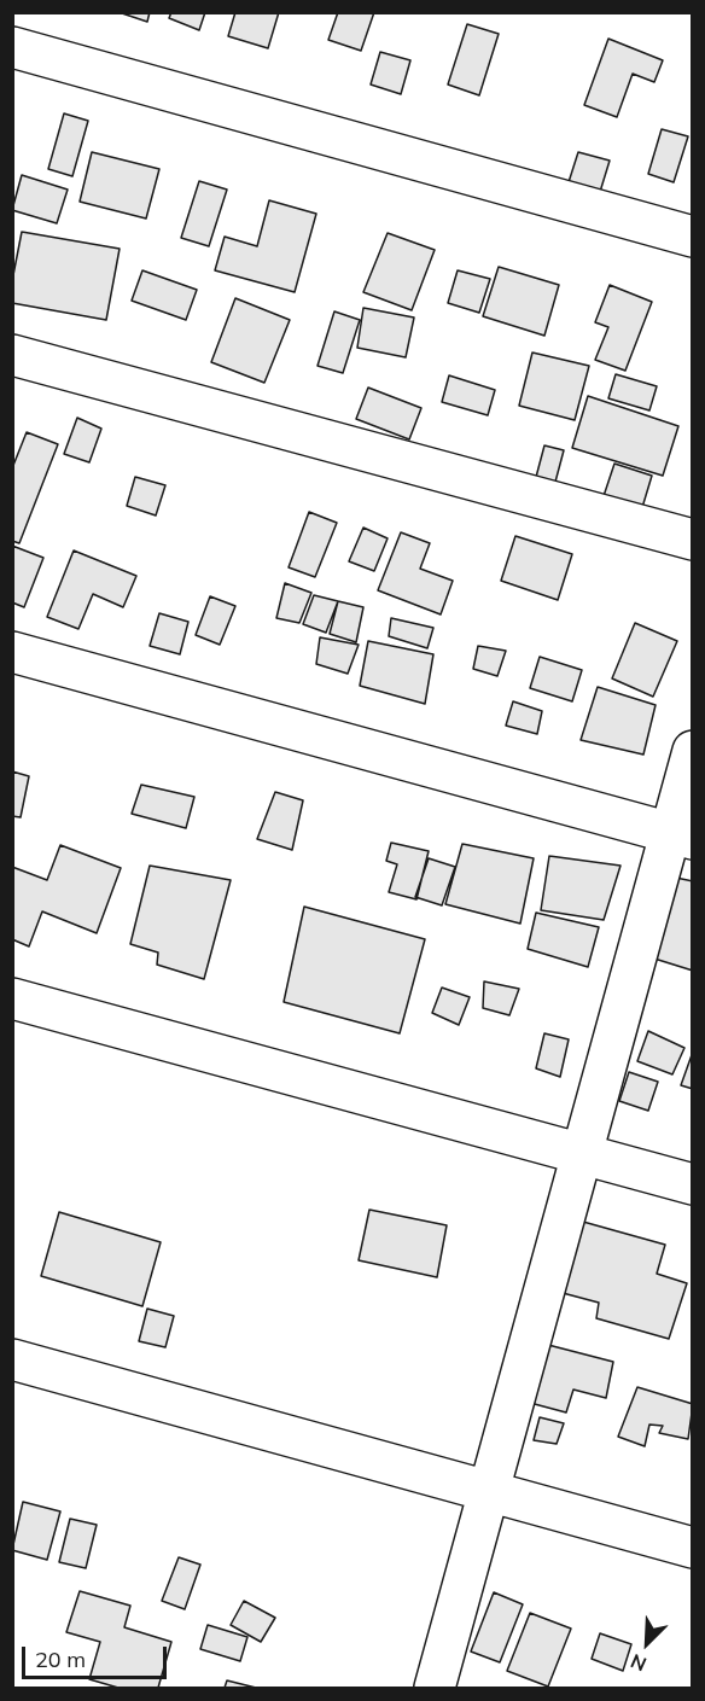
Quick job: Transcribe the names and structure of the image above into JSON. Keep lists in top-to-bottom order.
{
  "scale_bar": "20 m",
  "north": "bottom left"
}
